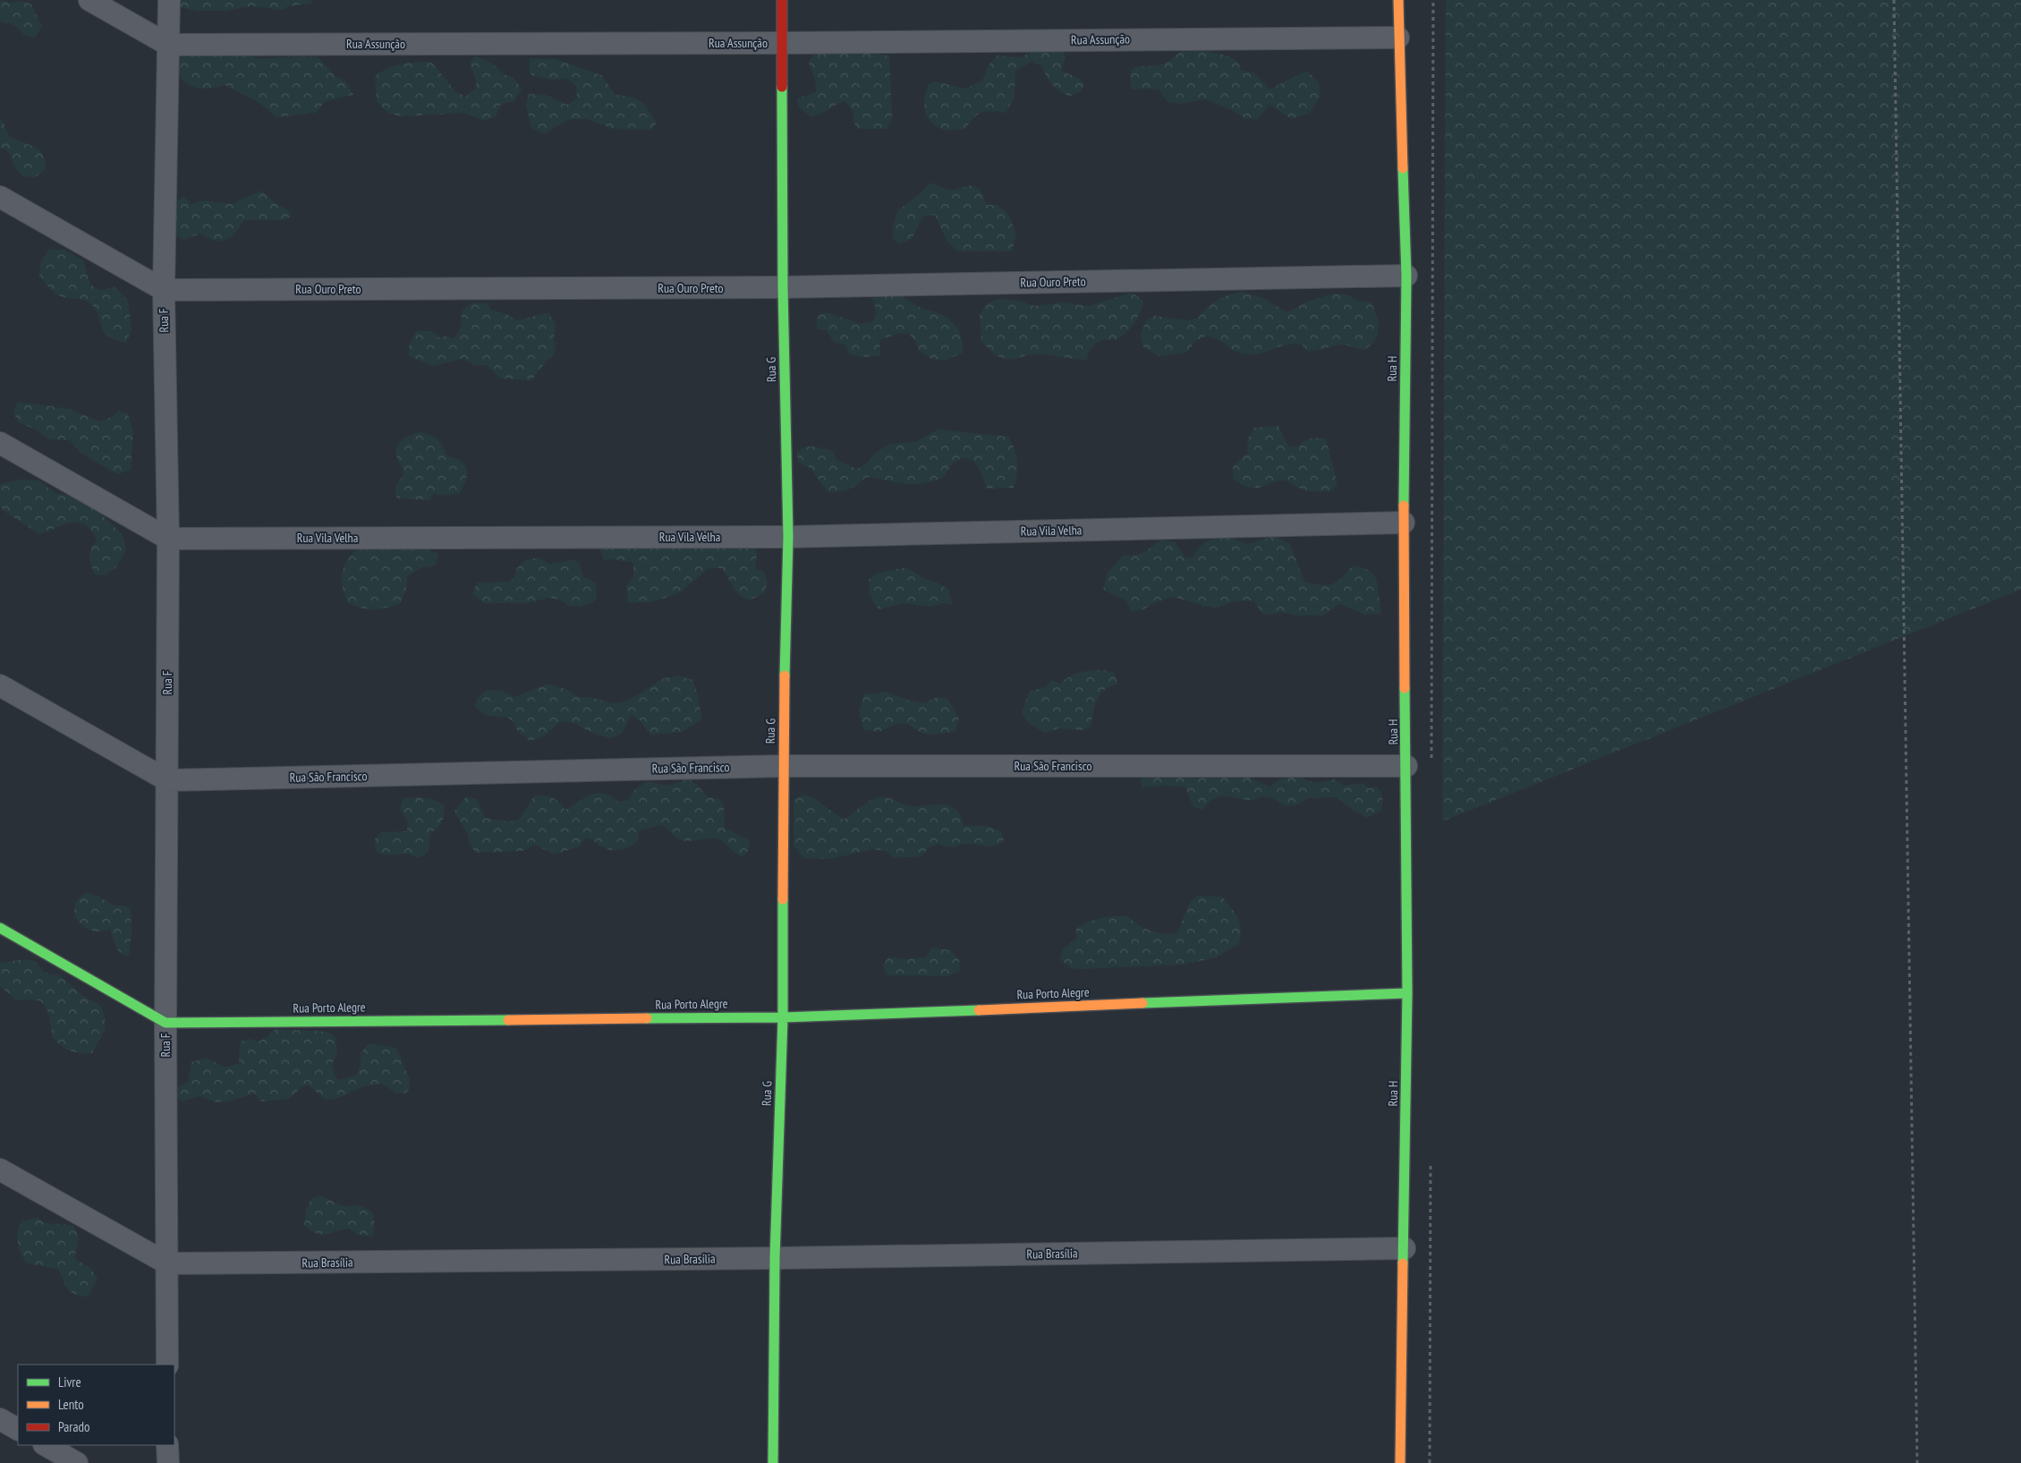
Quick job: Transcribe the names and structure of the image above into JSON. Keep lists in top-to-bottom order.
{
  "streets": {
    "street": [
      "Rua Assunção",
      "Rua Ouro Preto",
      "Rua F",
      "Rua H",
      "Rua G",
      "Rua Vila Velha",
      "Rua São Francisco",
      "Rua Porto Alegre",
      "Rua Brasília"
    ]
  },
  "crossings": [
    ["Rua Assunção", "Rua F"],
    ["Rua Assunção", "Rua H"],
    ["Rua Assunção", "Rua G"],
    ["Rua Ouro Preto", "Rua F"],
    ["Rua Ouro Preto", "Rua H"],
    ["Rua Ouro Preto", "Rua G"],
    ["Rua F", "Rua Vila Velha"],
    ["Rua F", "Rua São Francisco"],
    ["Rua F", "Rua Porto Alegre"],
    ["Rua F", "Rua Brasília"],
    ["Rua H", "Rua Vila Velha"],
    ["Rua H", "Rua São Francisco"],
    ["Rua H", "Rua Porto Alegre"],
    ["Rua H", "Rua Brasília"],
    ["Rua G", "Rua Vila Velha"],
    ["Rua G", "Rua São Francisco"],
    ["Rua G", "Rua Porto Alegre"],
    ["Rua G", "Rua Brasília"]
  ],
  "legend": ["Livre", "Lento", "Parado"]
}
